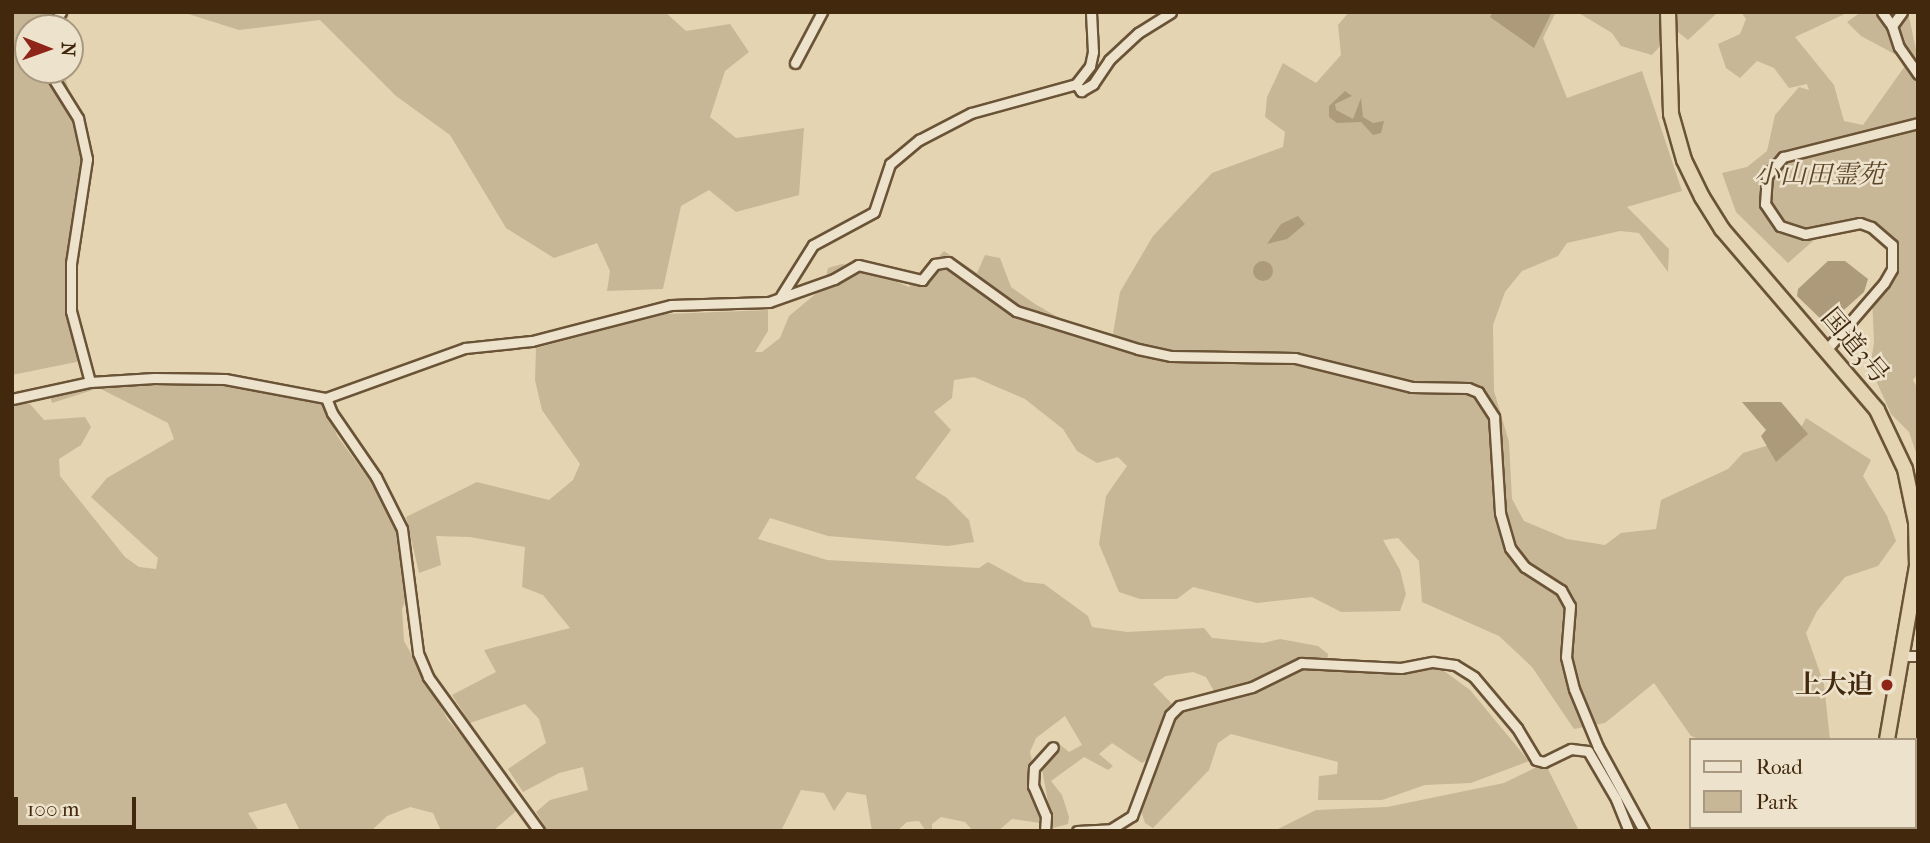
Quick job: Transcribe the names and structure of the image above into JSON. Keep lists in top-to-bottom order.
{
  "streets": {
    "highway": ["国道3号"]
  },
  "parks": ["小山田霊苑"],
  "places": ["上大迫"],
  "legend": ["Road", "Park"],
  "scale_bar": "100 m",
  "north": "right"
}
